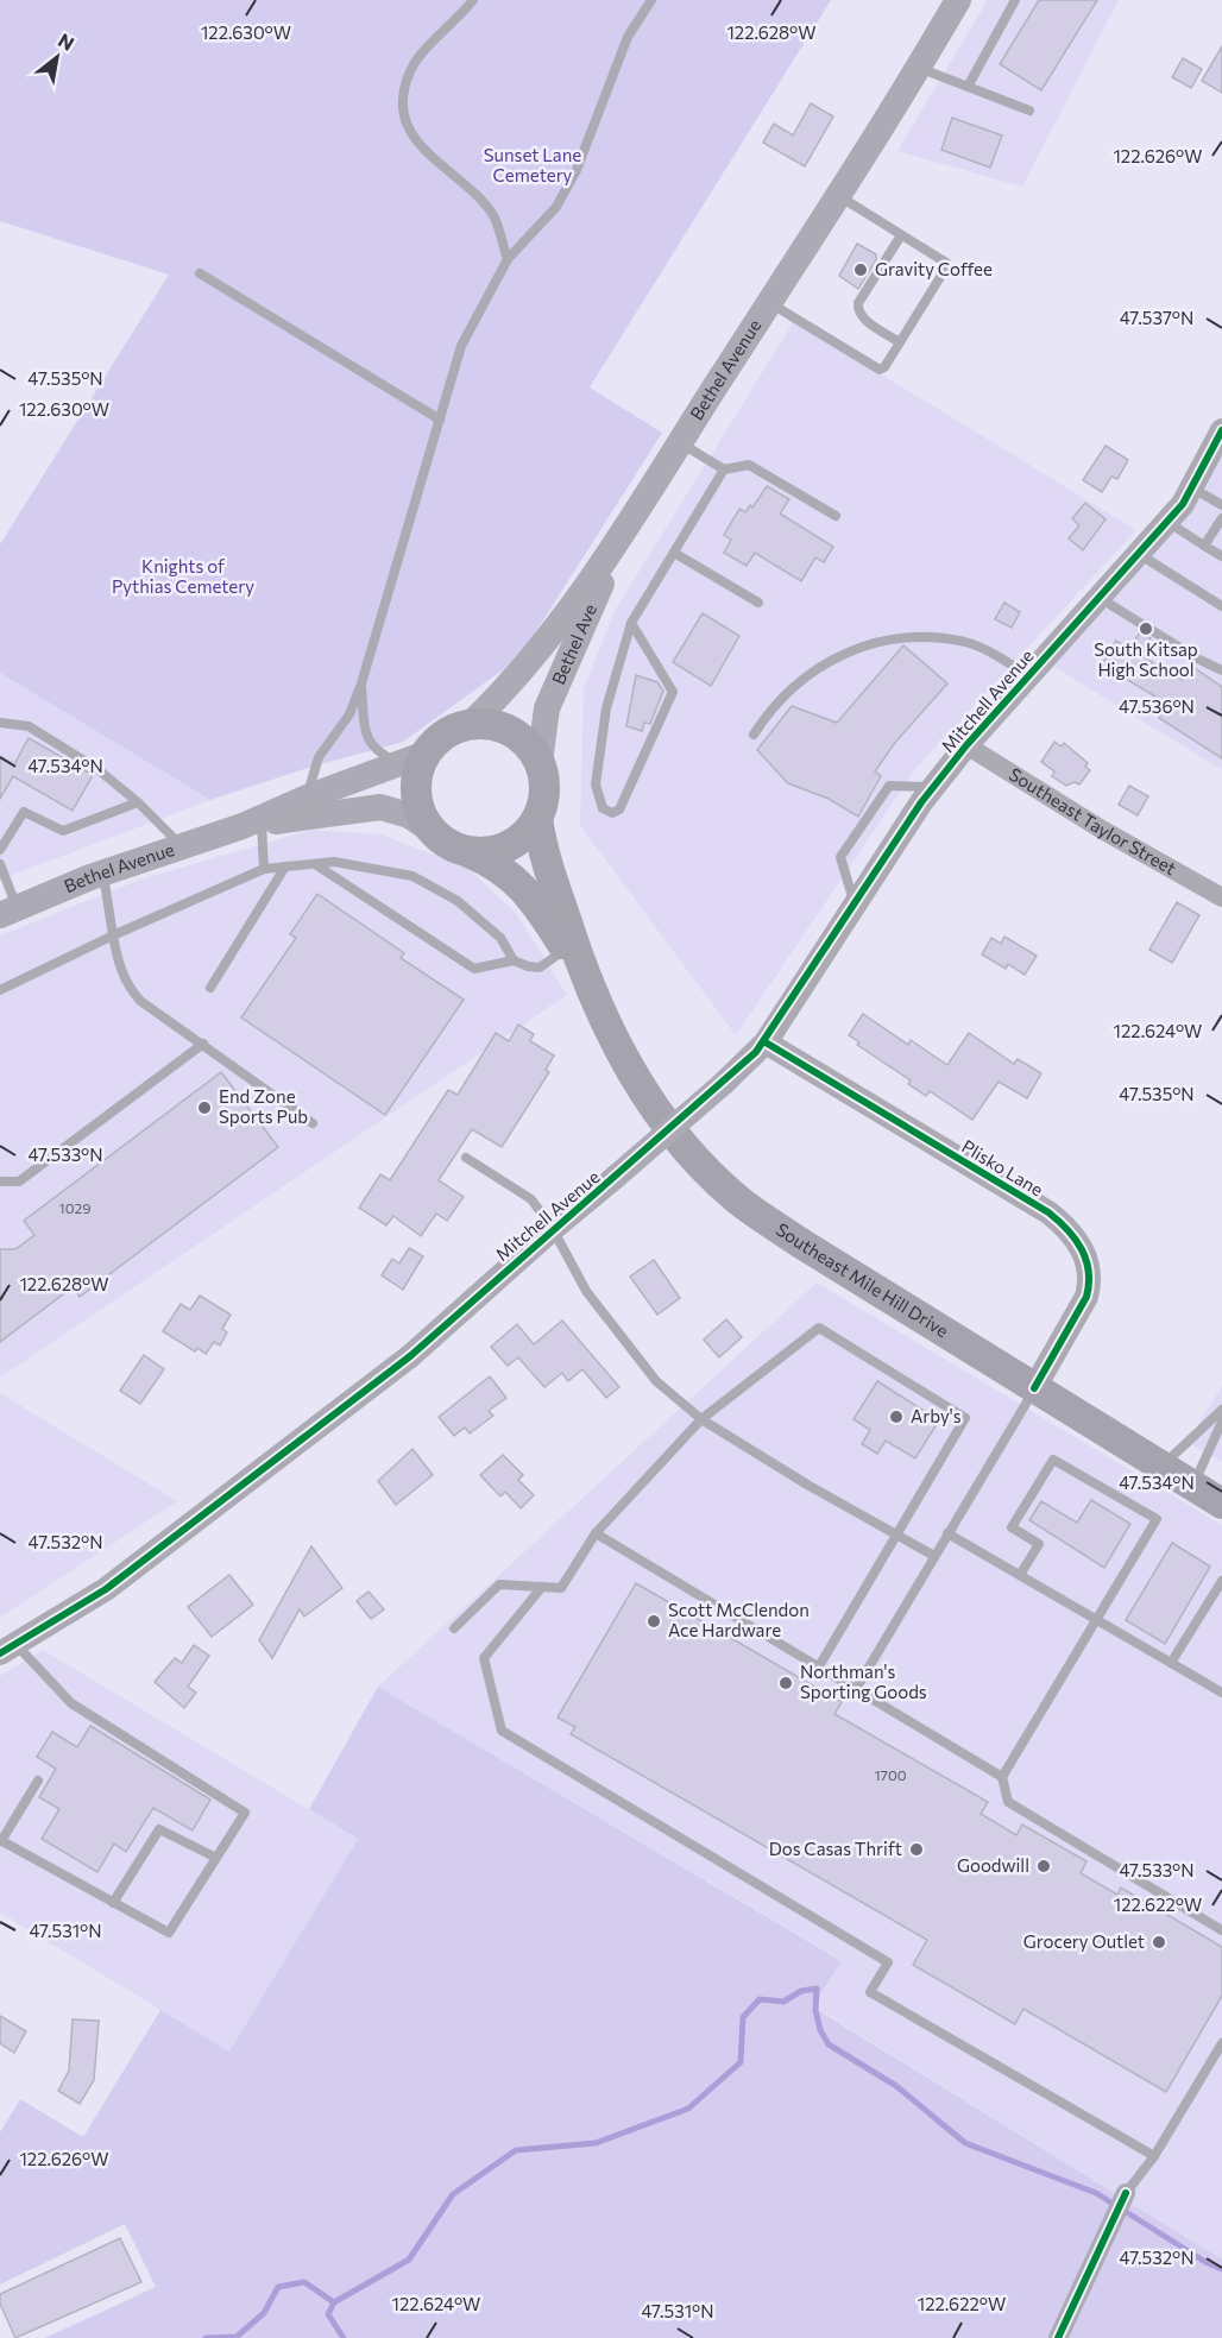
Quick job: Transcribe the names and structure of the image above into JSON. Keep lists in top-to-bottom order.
{
  "streets": {
    "main road": ["Bethel Avenue", "Bethel Ave", "Southeast Mile Hill Drive"],
    "street": ["Mitchell Avenue", "Southeast Taylor Street", "Plisko Lane"]
  },
  "crossings": [
    ["Bethel Avenue", "Bethel Ave"],
    ["Bethel Avenue", "Southeast Mile Hill Drive"],
    ["Bethel Ave", "Southeast Mile Hill Drive"],
    ["Mitchell Avenue", "Southeast Taylor Street"],
    ["Mitchell Avenue", "Plisko Lane"],
    ["Plisko Lane", "Southeast Mile Hill Drive"]
  ],
  "parks": ["Sunset Lane Cemetery", "Knights of Pythias Cemetery"],
  "places": [
    "Gravity Coffee",
    "South Kitsap High School",
    "End Zone Sports Pub",
    "Arby's",
    "Scott McClendon Ace Hardware",
    "Northman's Sporting Goods",
    "Dos Casas Thrift",
    "Goodwill",
    "Grocery Outlet"
  ],
  "house_numbers": ["1029", "1700"],
  "north": "top right",
  "coordinates": [
    "122.630°W",
    "122.628°W",
    "122.626°W",
    "47.537°N",
    "47.535°N",
    "47.536°N",
    "47.534°N",
    "122.624°W",
    "47.533°N",
    "47.532°N",
    "122.622°W",
    "47.531°N"
  ]
}
